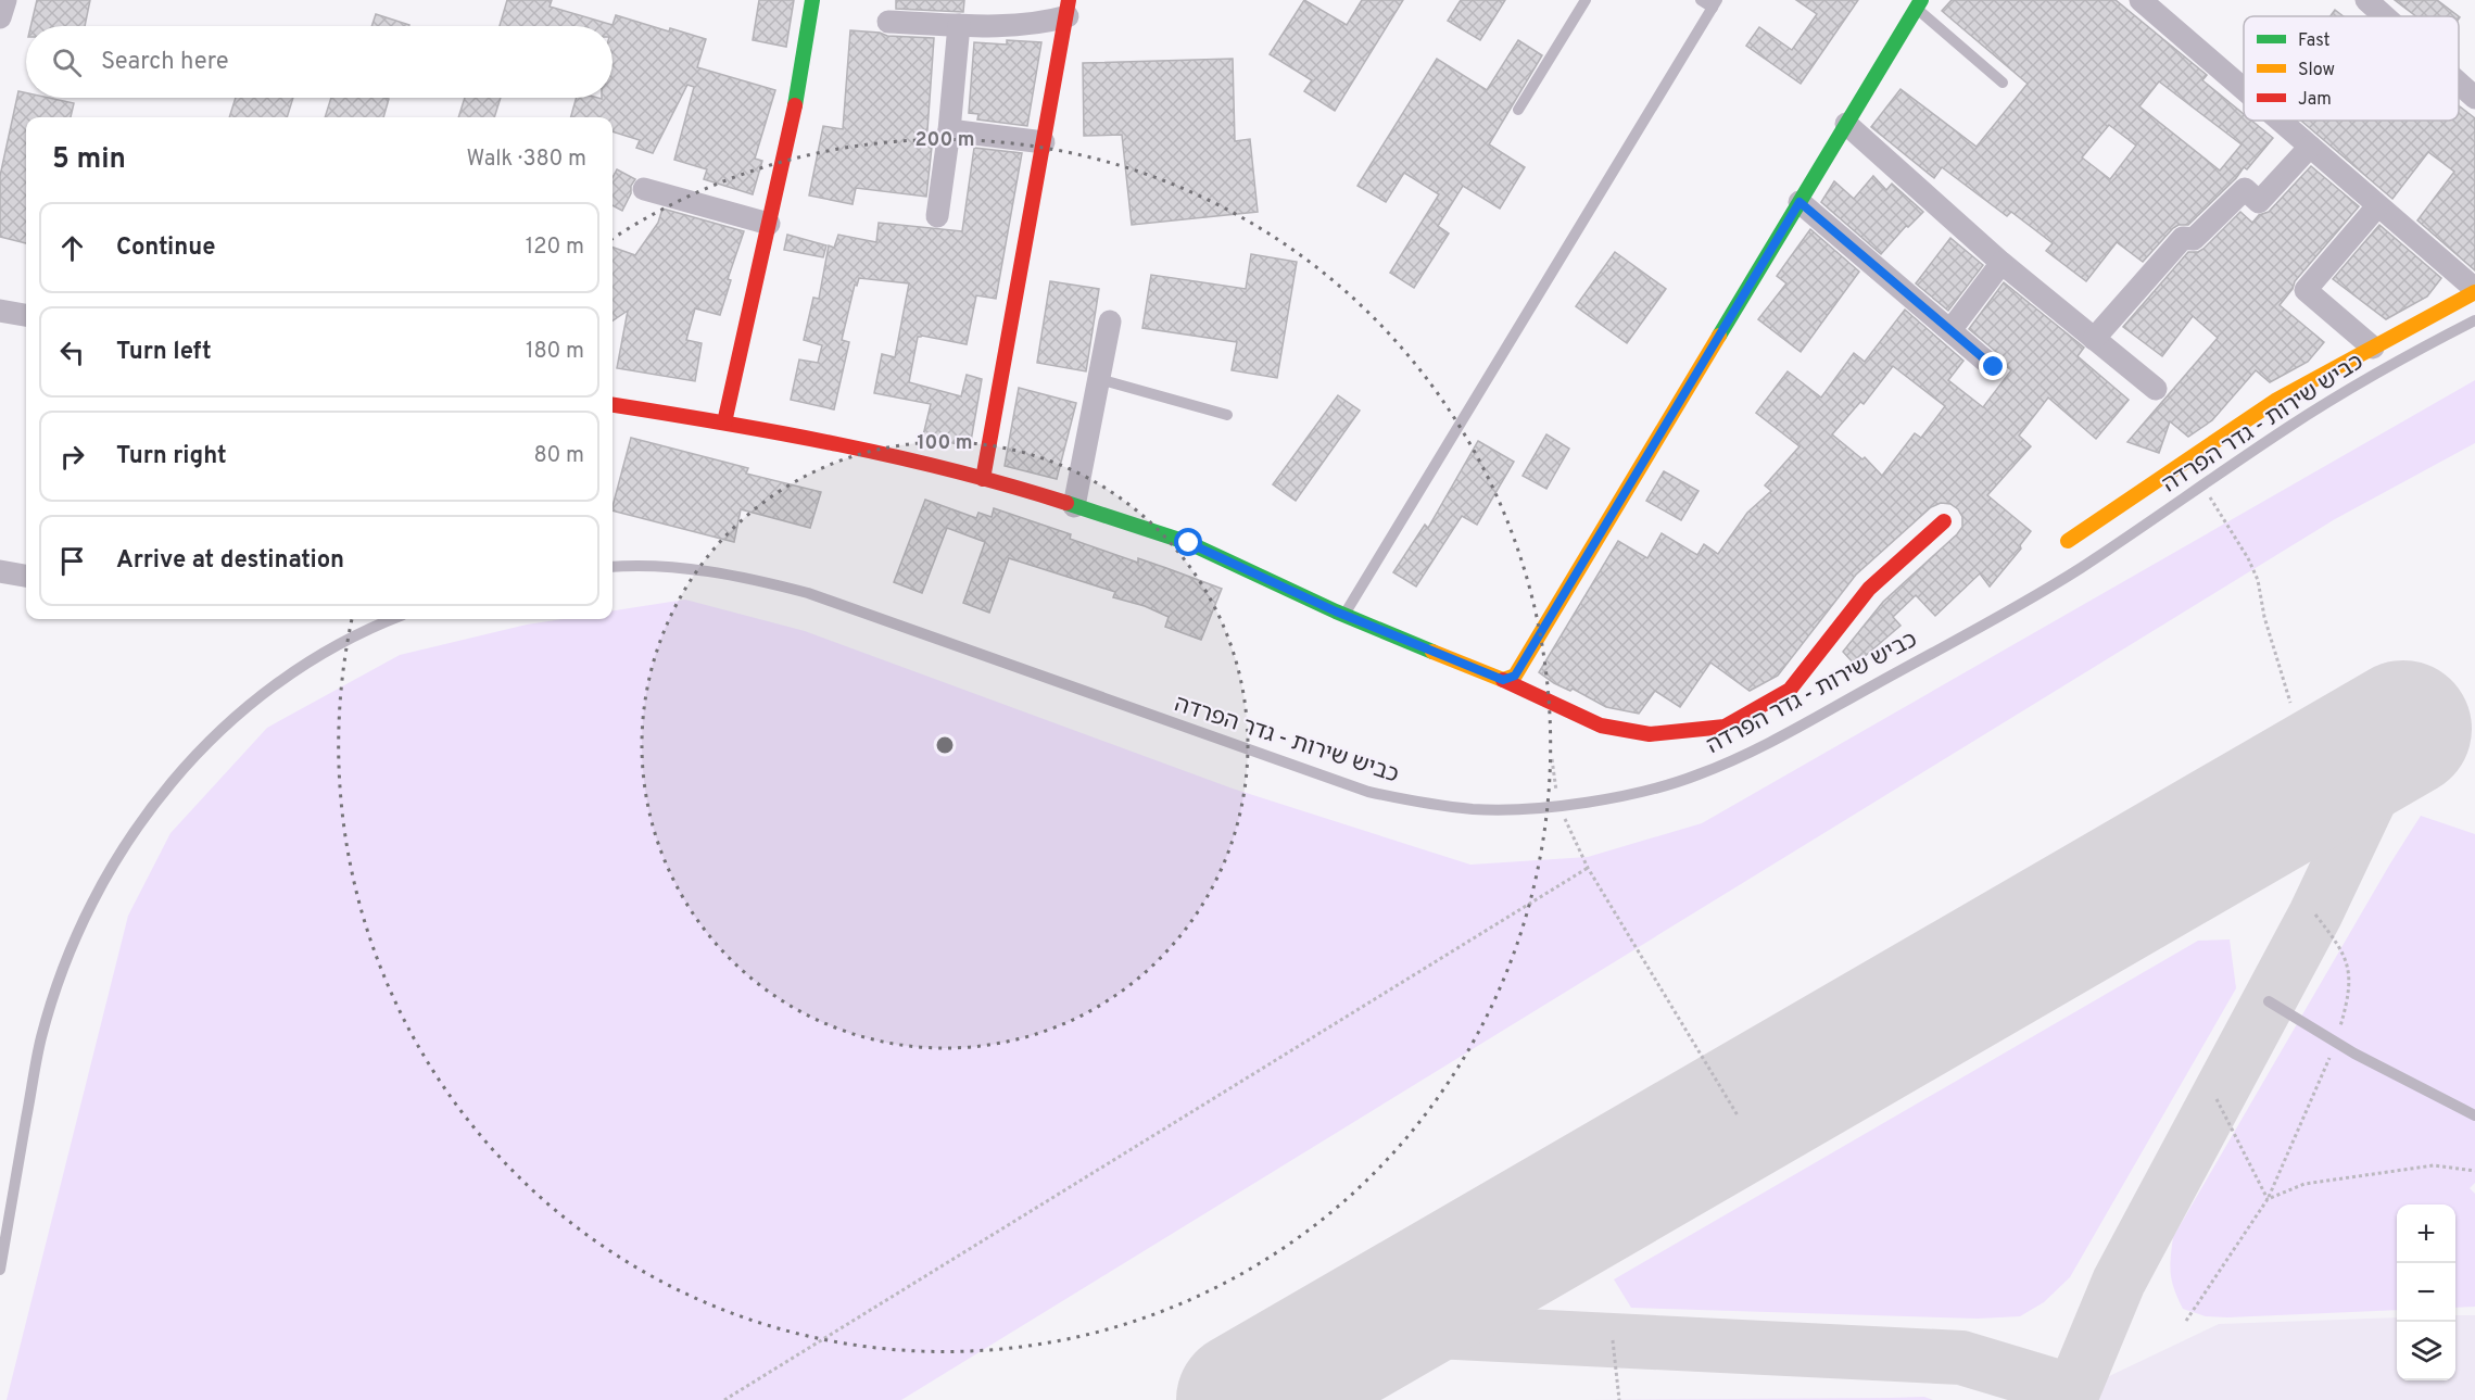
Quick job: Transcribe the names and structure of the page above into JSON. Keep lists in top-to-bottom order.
{
  "streets": {
    "lane": ["כביש שירות - גדר הפרדה"]
  },
  "legend": ["Fast", "Slow", "Jam"],
  "page": {
    "search": "Search here",
    "heading": ["5 min", "Walk · 380 m"],
    "list": [
      ["Continue", "120 m"],
      ["Turn left", "180 m"],
      ["Turn right", "80 m"],
      "Arrive at destination"
    ],
    "map_buttons": ["+", "−"]
  },
  "rings": ["200 m", "100 m"]
}
